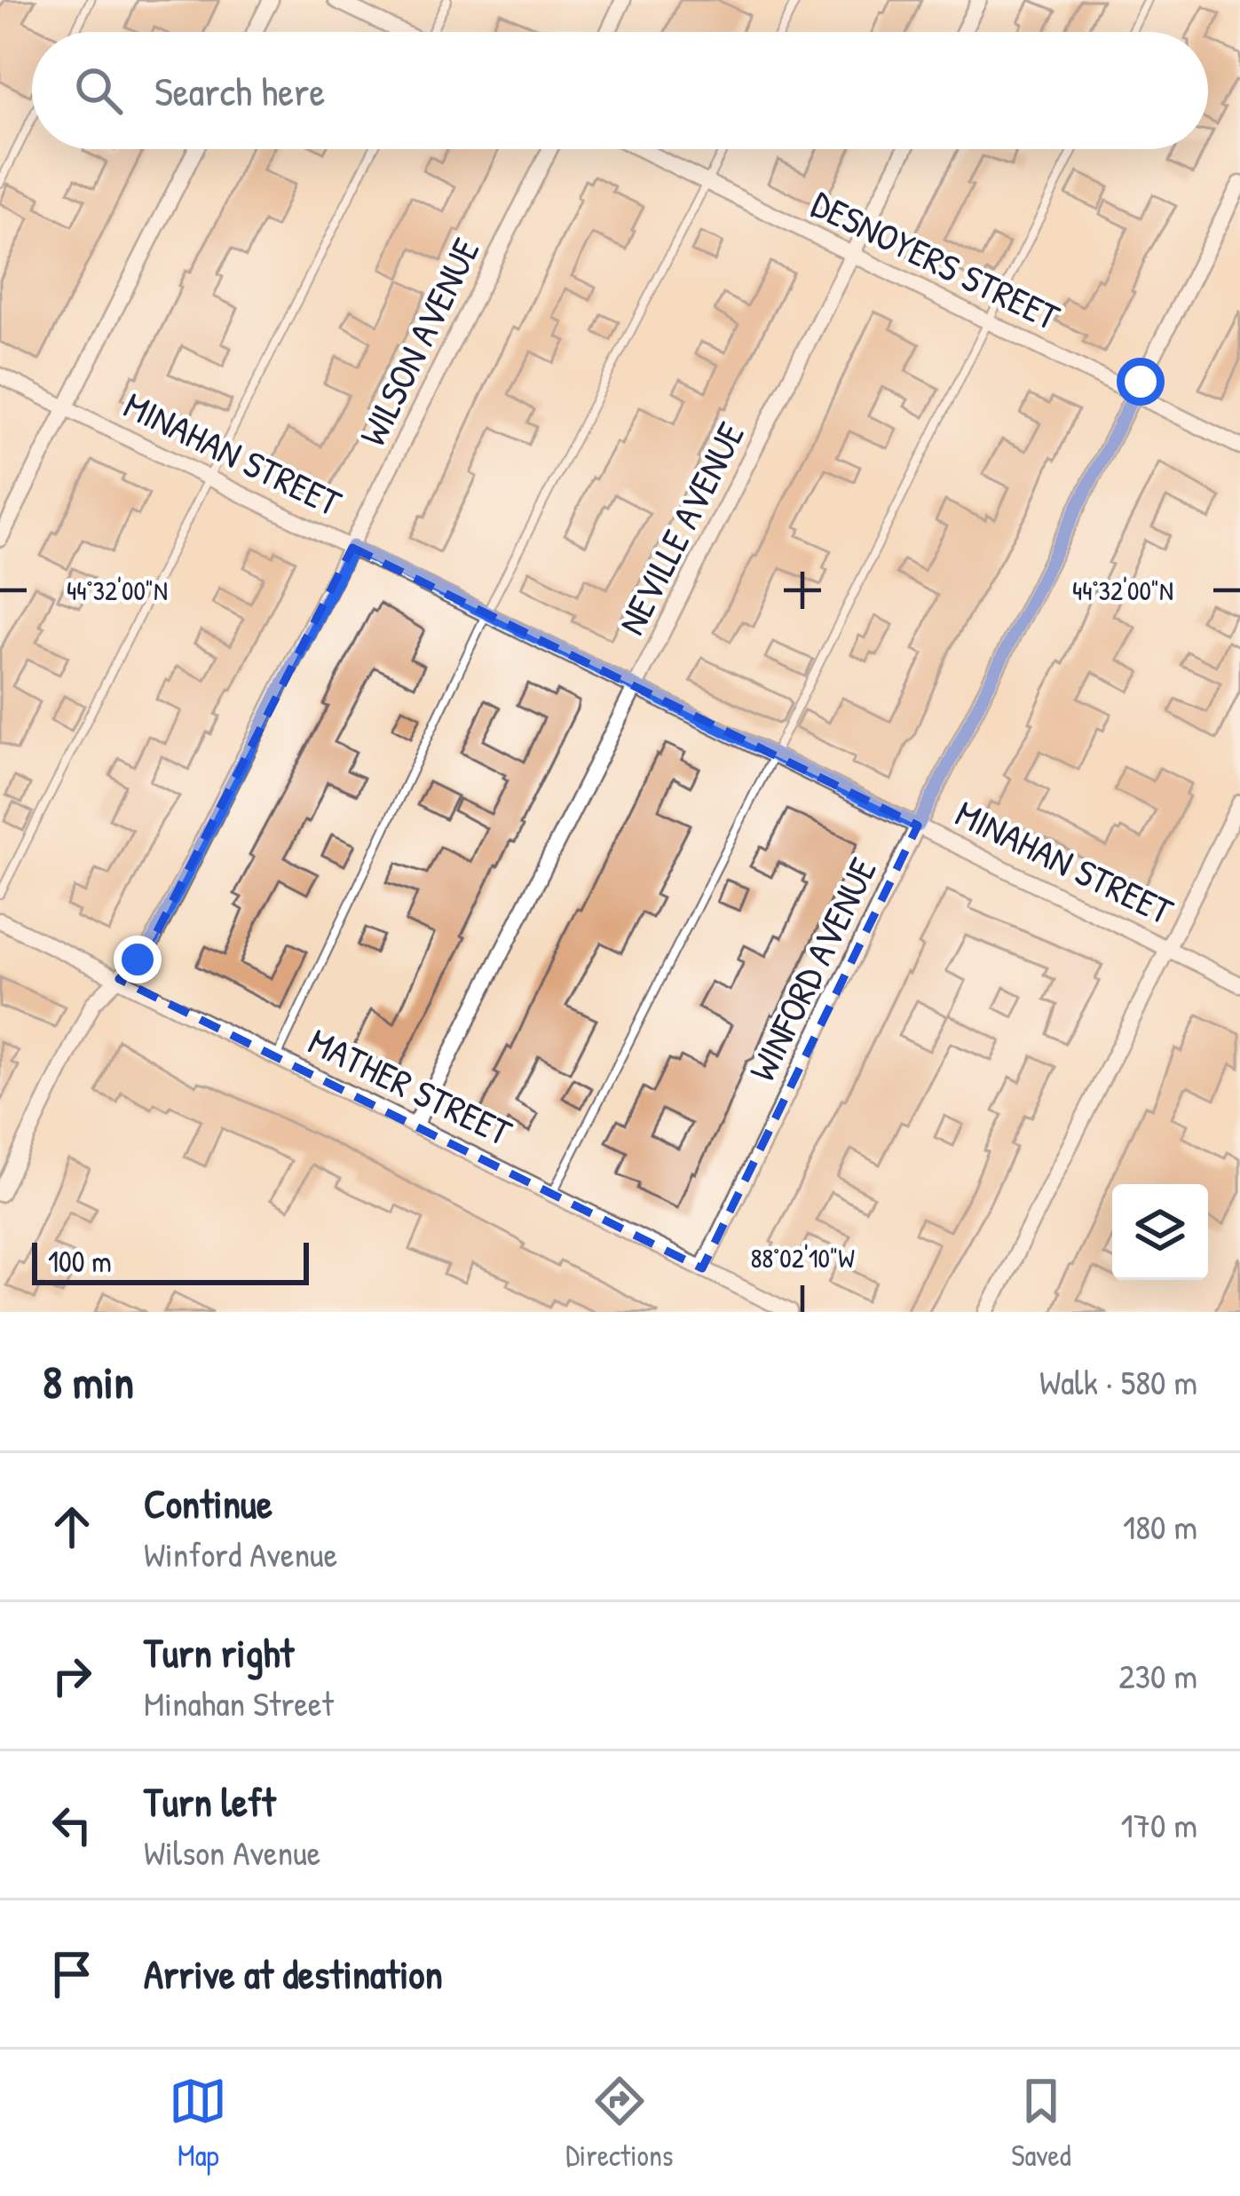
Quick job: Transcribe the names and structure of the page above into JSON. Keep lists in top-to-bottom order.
{
  "streets": {
    "street": [
      "DESNOYERS STREET",
      "WILSON AVENUE",
      "MINAHAN STREET",
      "NEVILLE AVENUE",
      "WINFORD AVENUE",
      "MATHER STREET"
    ]
  },
  "crossings": [
    ["DESNOYERS STREET", "NEVILLE AVENUE"],
    ["DESNOYERS STREET", "WINFORD AVENUE"],
    ["WILSON AVENUE", "MINAHAN STREET"],
    ["WILSON AVENUE", "MATHER STREET"],
    ["MINAHAN STREET", "NEVILLE AVENUE"],
    ["MINAHAN STREET", "WINFORD AVENUE"],
    ["NEVILLE AVENUE", "MATHER STREET"],
    ["WINFORD AVENUE", "MATHER STREET"]
  ],
  "scale_bar": "100 m",
  "page": {
    "search": "Search here",
    "scale": "100 m",
    "heading": ["8 min", "Walk · 580 m"],
    "list": [
      ["Continue", "Winford Avenue", "180 m"],
      ["Turn right", "Minahan Street", "230 m"],
      ["Turn left", "Wilson Avenue", "170 m"],
      "Arrive at destination"
    ],
    "nav": ["Map", "Directions", "Saved"]
  },
  "coordinates": ["44°32'00\"N", "88°02'10\"W"]
}
